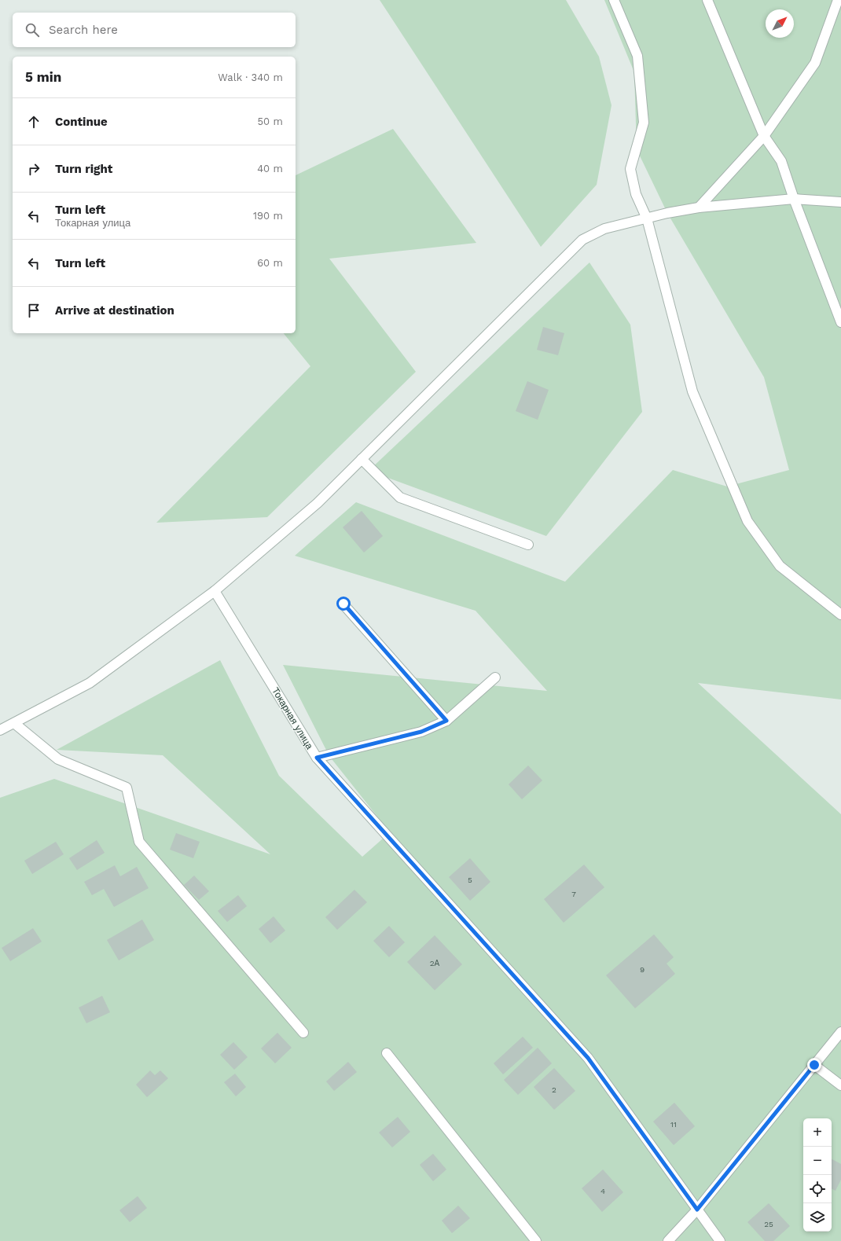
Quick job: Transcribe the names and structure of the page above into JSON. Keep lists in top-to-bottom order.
{
  "streets": {
    "street": ["Токарная улица"]
  },
  "house_numbers": [
    "5",
    "7",
    "2А",
    "9",
    "2",
    "11",
    "4",
    "25"
  ],
  "north": "top right",
  "page": {
    "search": "Search here",
    "heading": ["5 min", "Walk · 340 m"],
    "list": [
      ["Continue", "50 m"],
      ["Turn right", "40 m"],
      ["Turn left", "Токарная улица", "190 m"],
      ["Turn left", "60 m"],
      "Arrive at destination"
    ],
    "map_buttons": ["+", "−"]
  }
}
